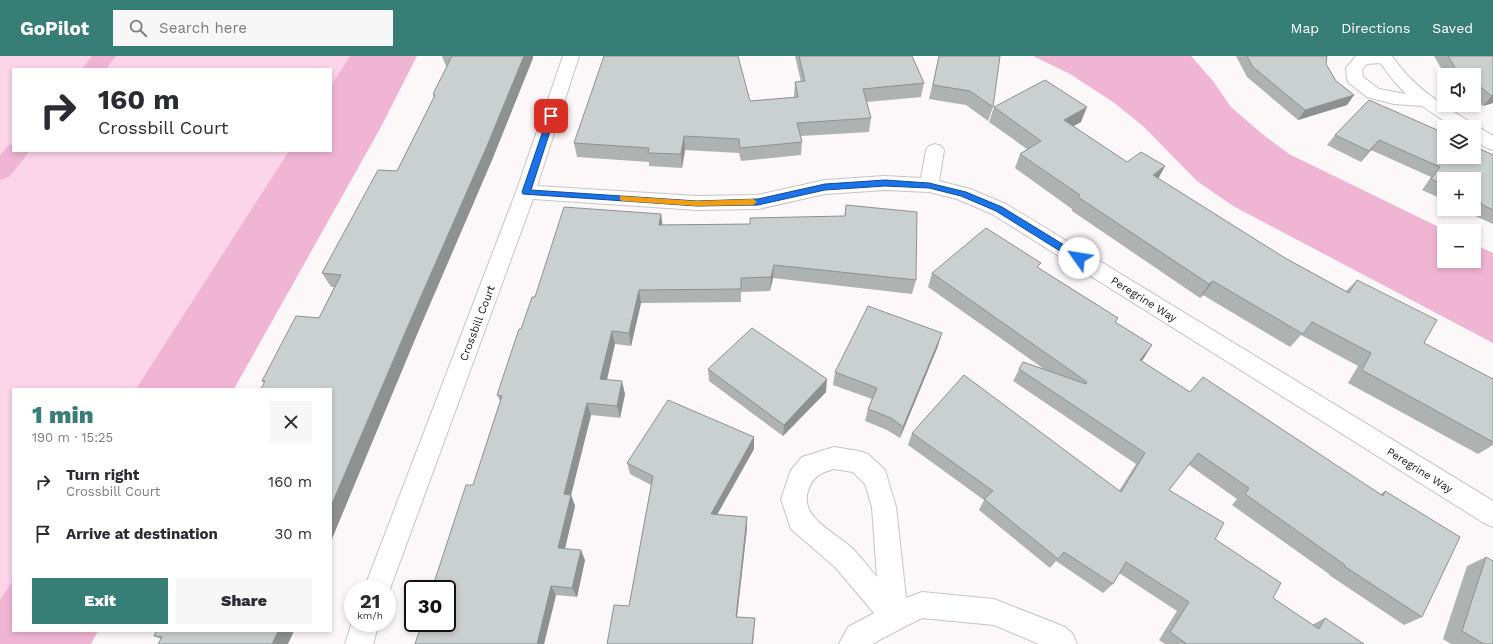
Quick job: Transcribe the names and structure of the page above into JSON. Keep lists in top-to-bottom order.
{
  "streets": {
    "street": ["Peregrine Way", "Crossbill Court"]
  },
  "crossings": [
    ["Peregrine Way", "Crossbill Court"]
  ],
  "page": {
    "header": "GoPilot",
    "search": "Search here",
    "nav": ["Map", "Directions", "Saved"],
    "map_buttons": ["+", "−"],
    "turn": ["160 m", "Crossbill Court"],
    "heading": ["1 min", "190 m · 15:25"],
    "list": [
      {
        "name": "Turn right",
        "note": "Crossbill Court",
        "value": "160 m"
      },
      {
        "name": "Arrive at destination",
        "value": "30 m"
      }
    ],
    "buttons": ["Exit", "Share"],
    "speed": "21 km/h",
    "limit": "30"
  }
}
